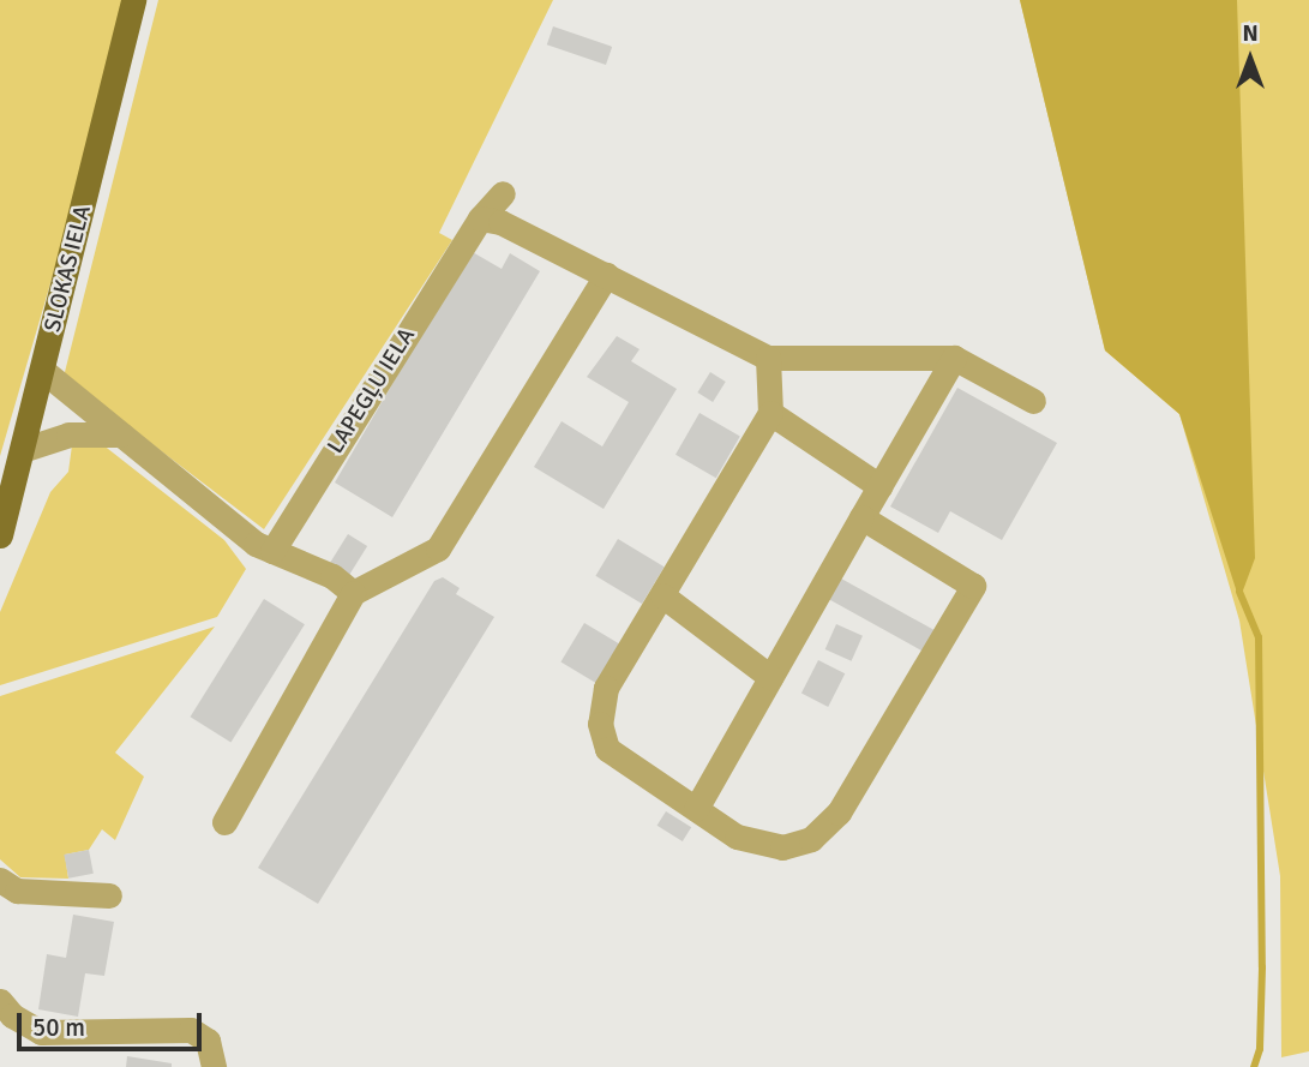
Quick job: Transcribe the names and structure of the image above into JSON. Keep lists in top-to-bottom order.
{
  "streets": {
    "main road": ["SLOKAS IELA"],
    "street": ["LAPEGĻU IELA"]
  },
  "scale_bar": "50 m",
  "north": "top"
}
